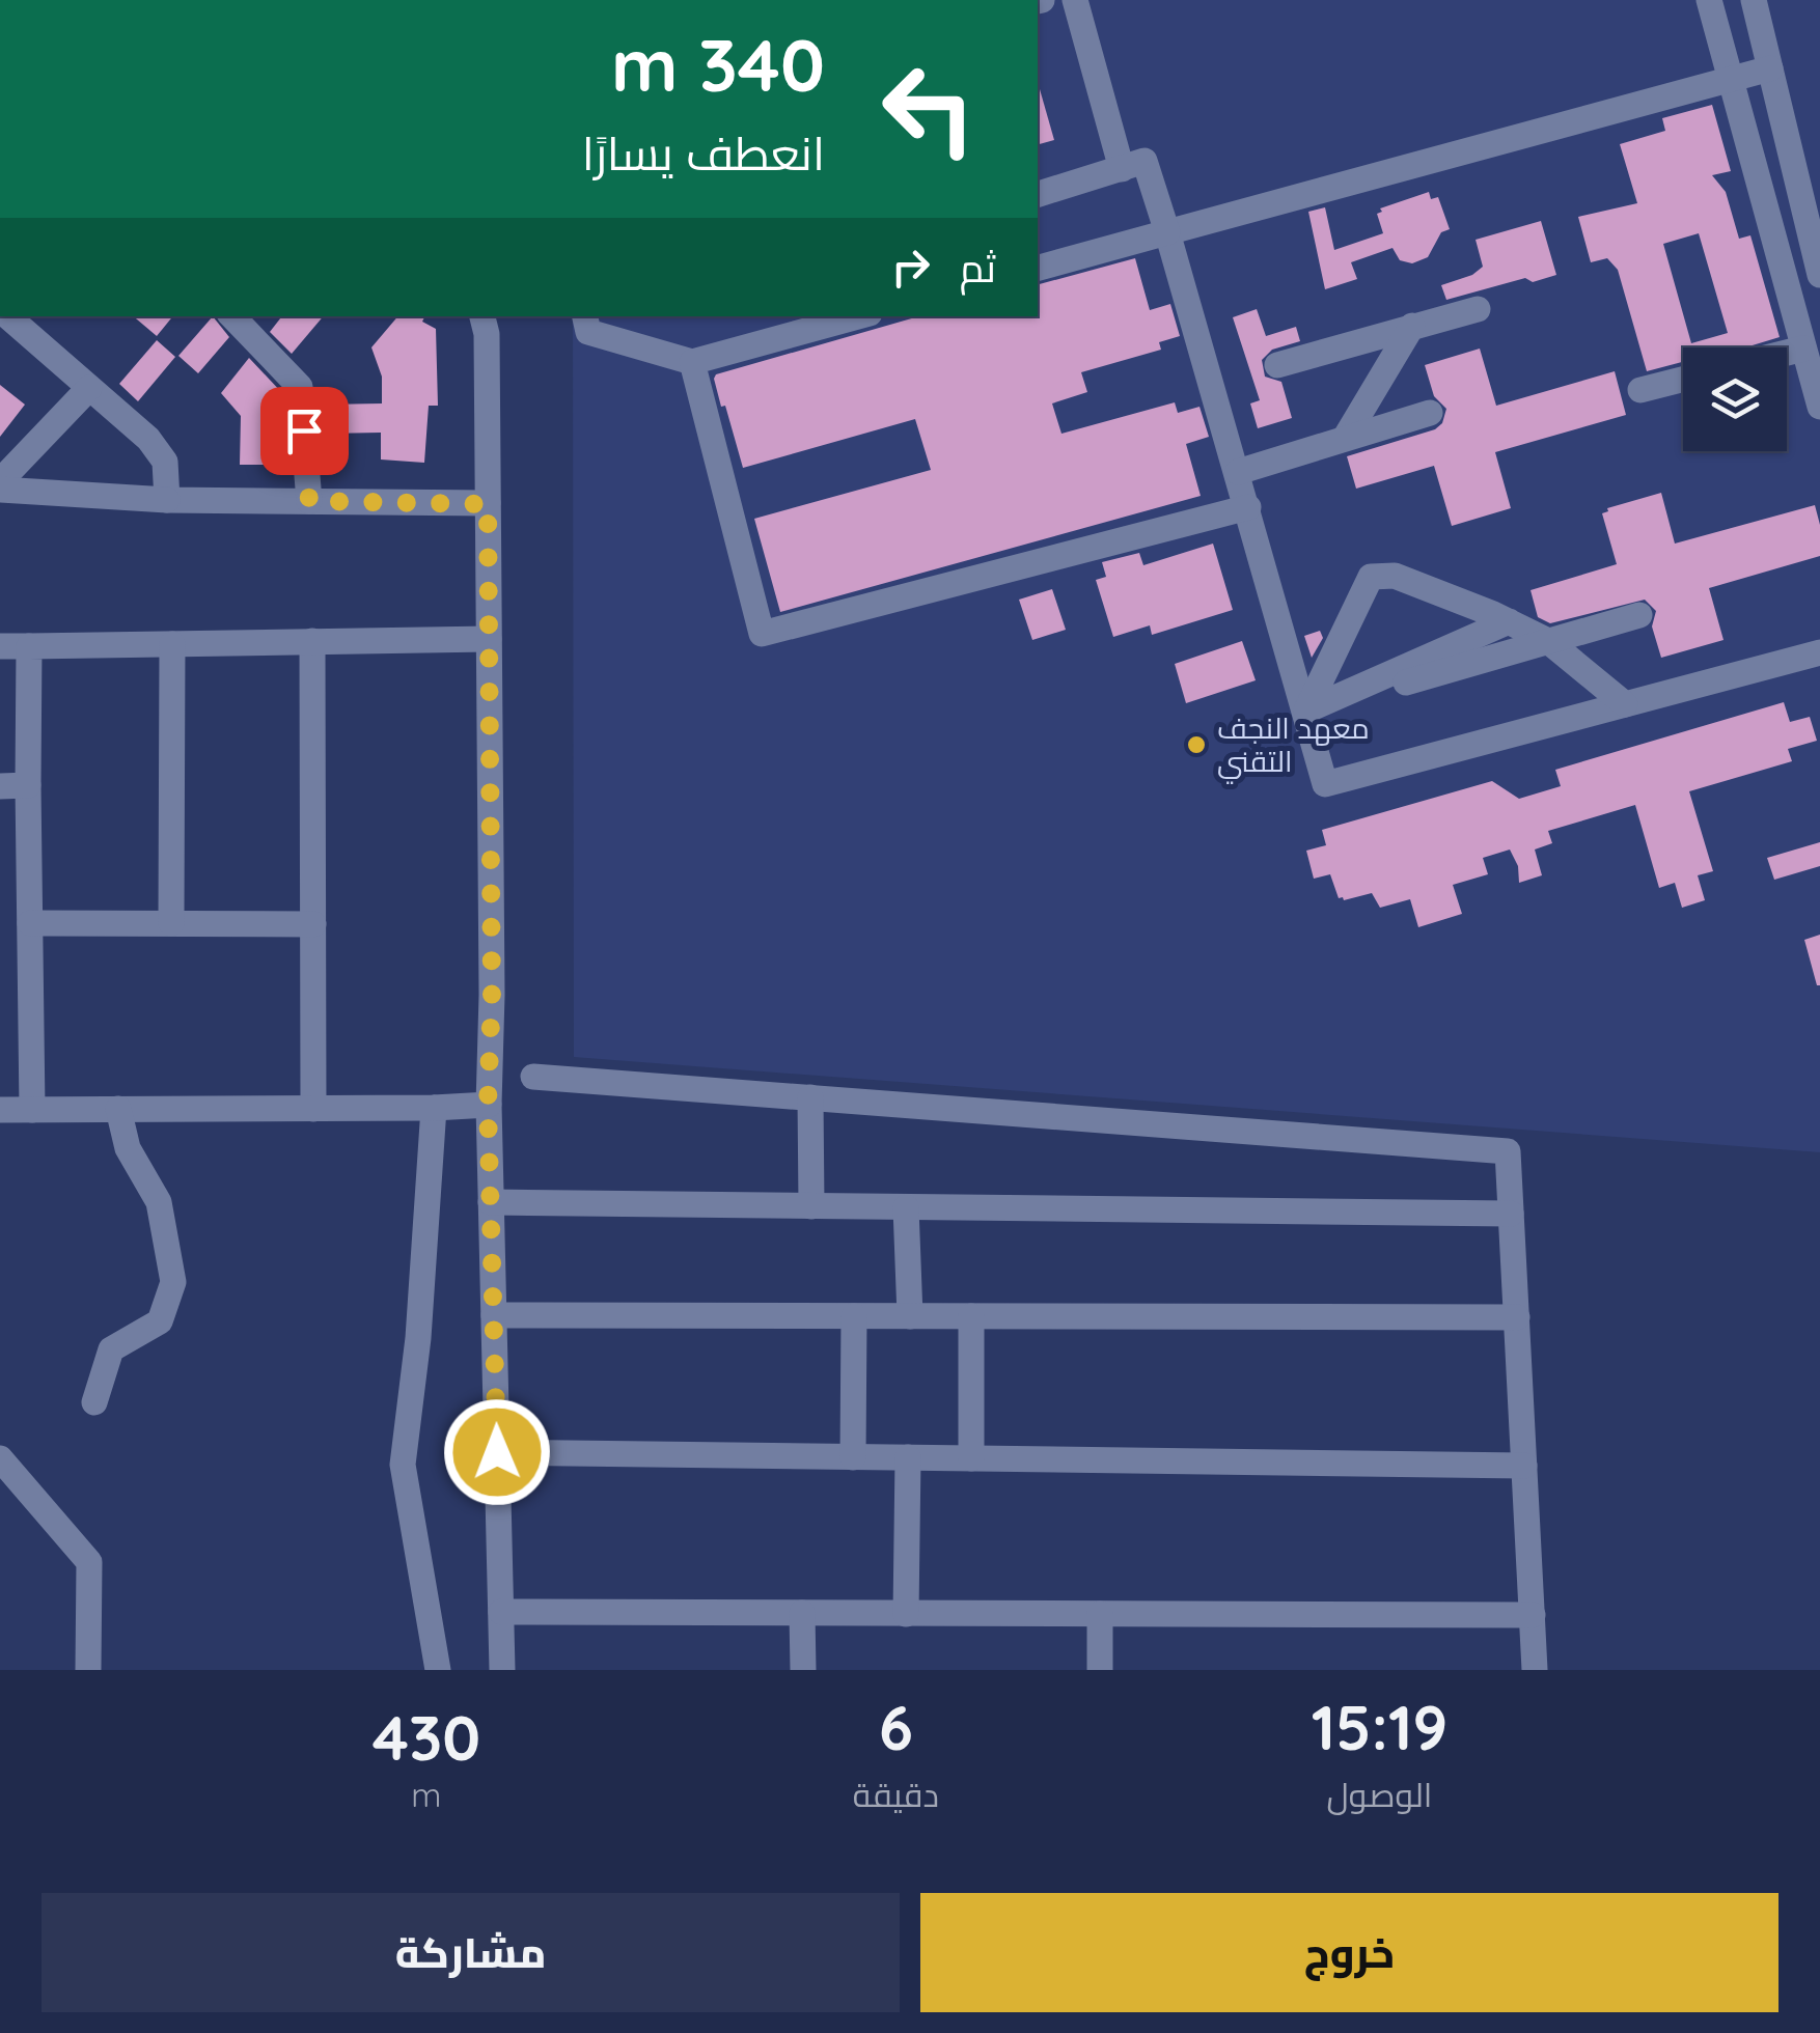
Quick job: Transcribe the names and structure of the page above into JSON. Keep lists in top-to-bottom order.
{
  "places": ["معهد النجف التقني"],
  "page": {
    "turn": ["340 m", "انعطف يسارًا"],
    "then": "ثم",
    "eta": [
      "15:19",
      "الوصول",
      "6",
      "دقيقة",
      "430",
      "m"
    ],
    "buttons": ["خروج", "مشاركة"]
  }
}
